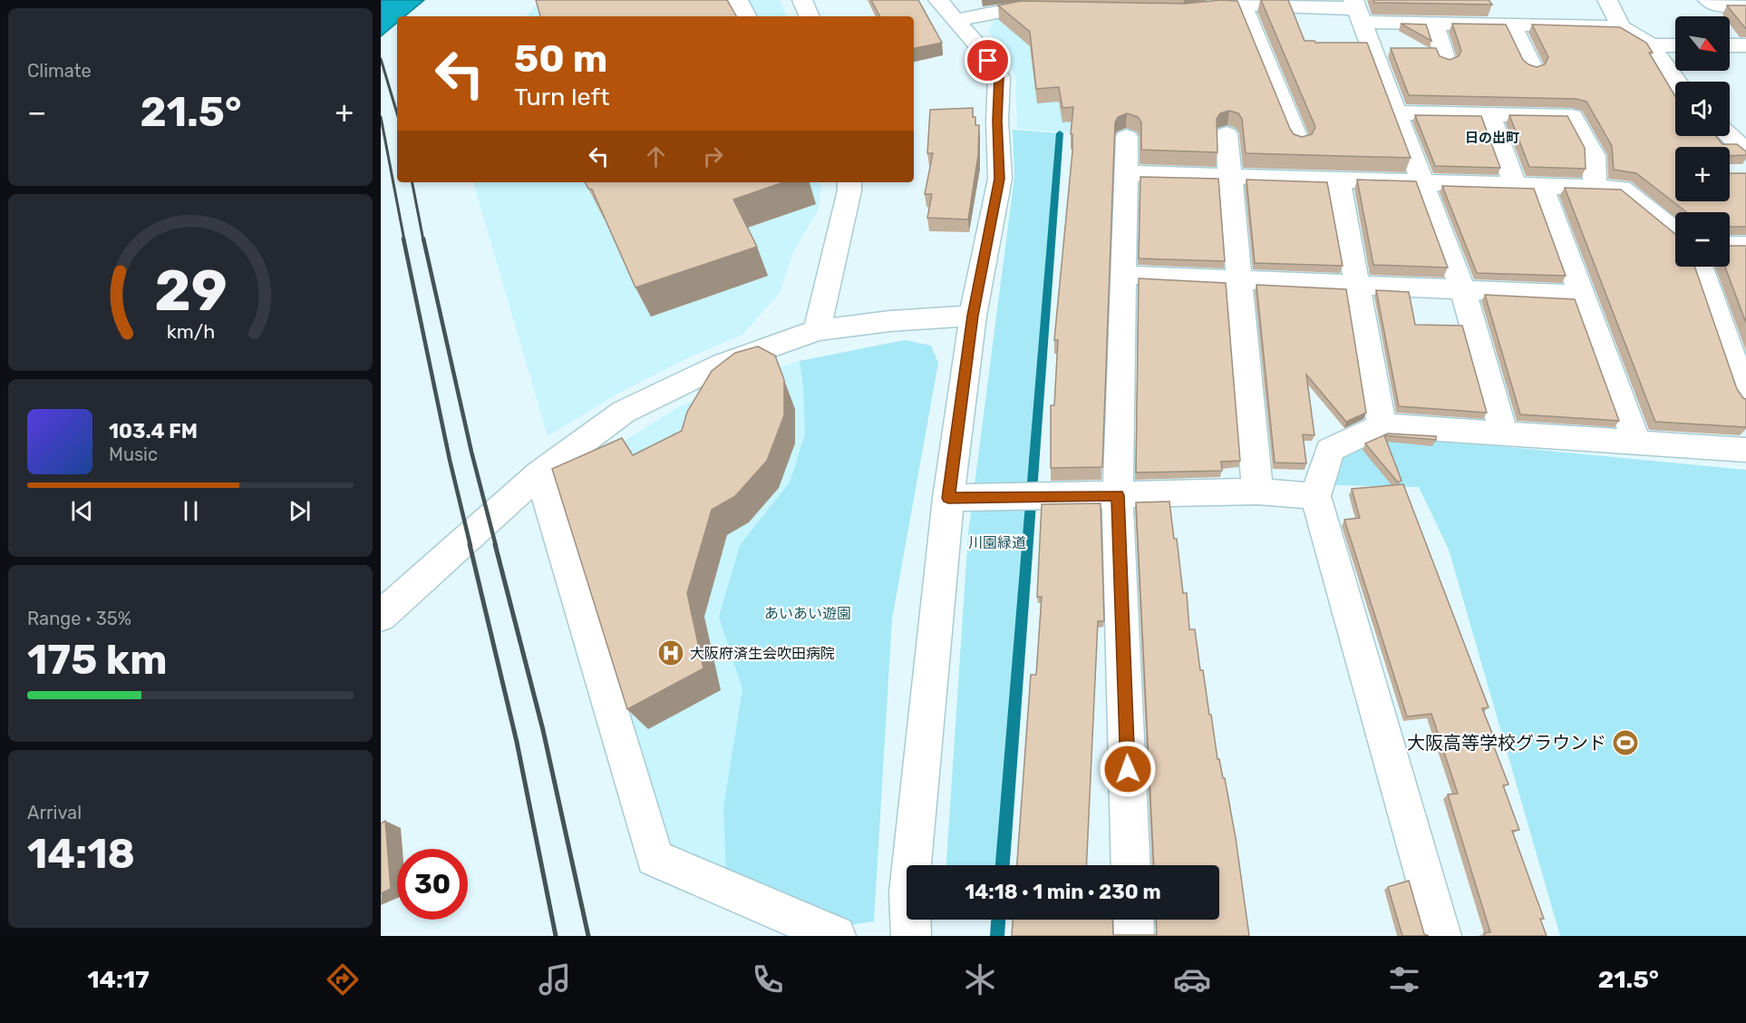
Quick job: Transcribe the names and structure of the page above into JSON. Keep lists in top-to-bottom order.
{
  "districts": ["日の出町"],
  "parks": ["川園緑道", "あいあい遊園"],
  "places": {
    "hospital": ["大阪府済生会吹田病院"],
    "sports": ["大阪高等学校グラウンド"]
  },
  "north": "bottom right",
  "page": {
    "tile": [
      "Climate",
      ["Range · 35%", "175 km"],
      ["Arrival", "14:18"]
    ],
    "map_buttons": ["+", "−"],
    "turn": ["50 m", "Turn left"],
    "heat": ["−", "21.5°", "+"],
    "song": ["103.4 FM", "Music"],
    "limit": "30",
    "trip": "14:18 · 1 min · 230 m",
    "tabs": ["14:17", "21.5°"],
    "gauge": ["29", "km/h"]
  }
}
